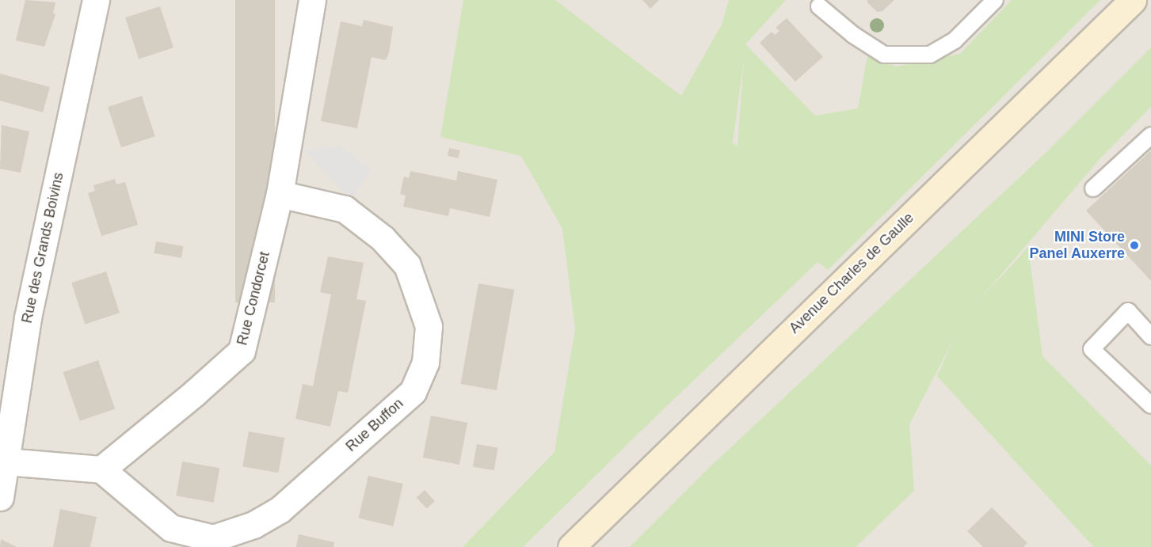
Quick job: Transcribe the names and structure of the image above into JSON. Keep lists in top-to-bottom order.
{
  "streets": {
    "main road": ["Avenue Charles de Gaulle"],
    "street": ["Rue des Grands Boivins", "Rue Condorcet", "Rue Buffon"]
  },
  "crossings": [
    ["Rue Condorcet", "Rue Buffon"]
  ],
  "places": ["MINI Store Panel Auxerre"]
}
